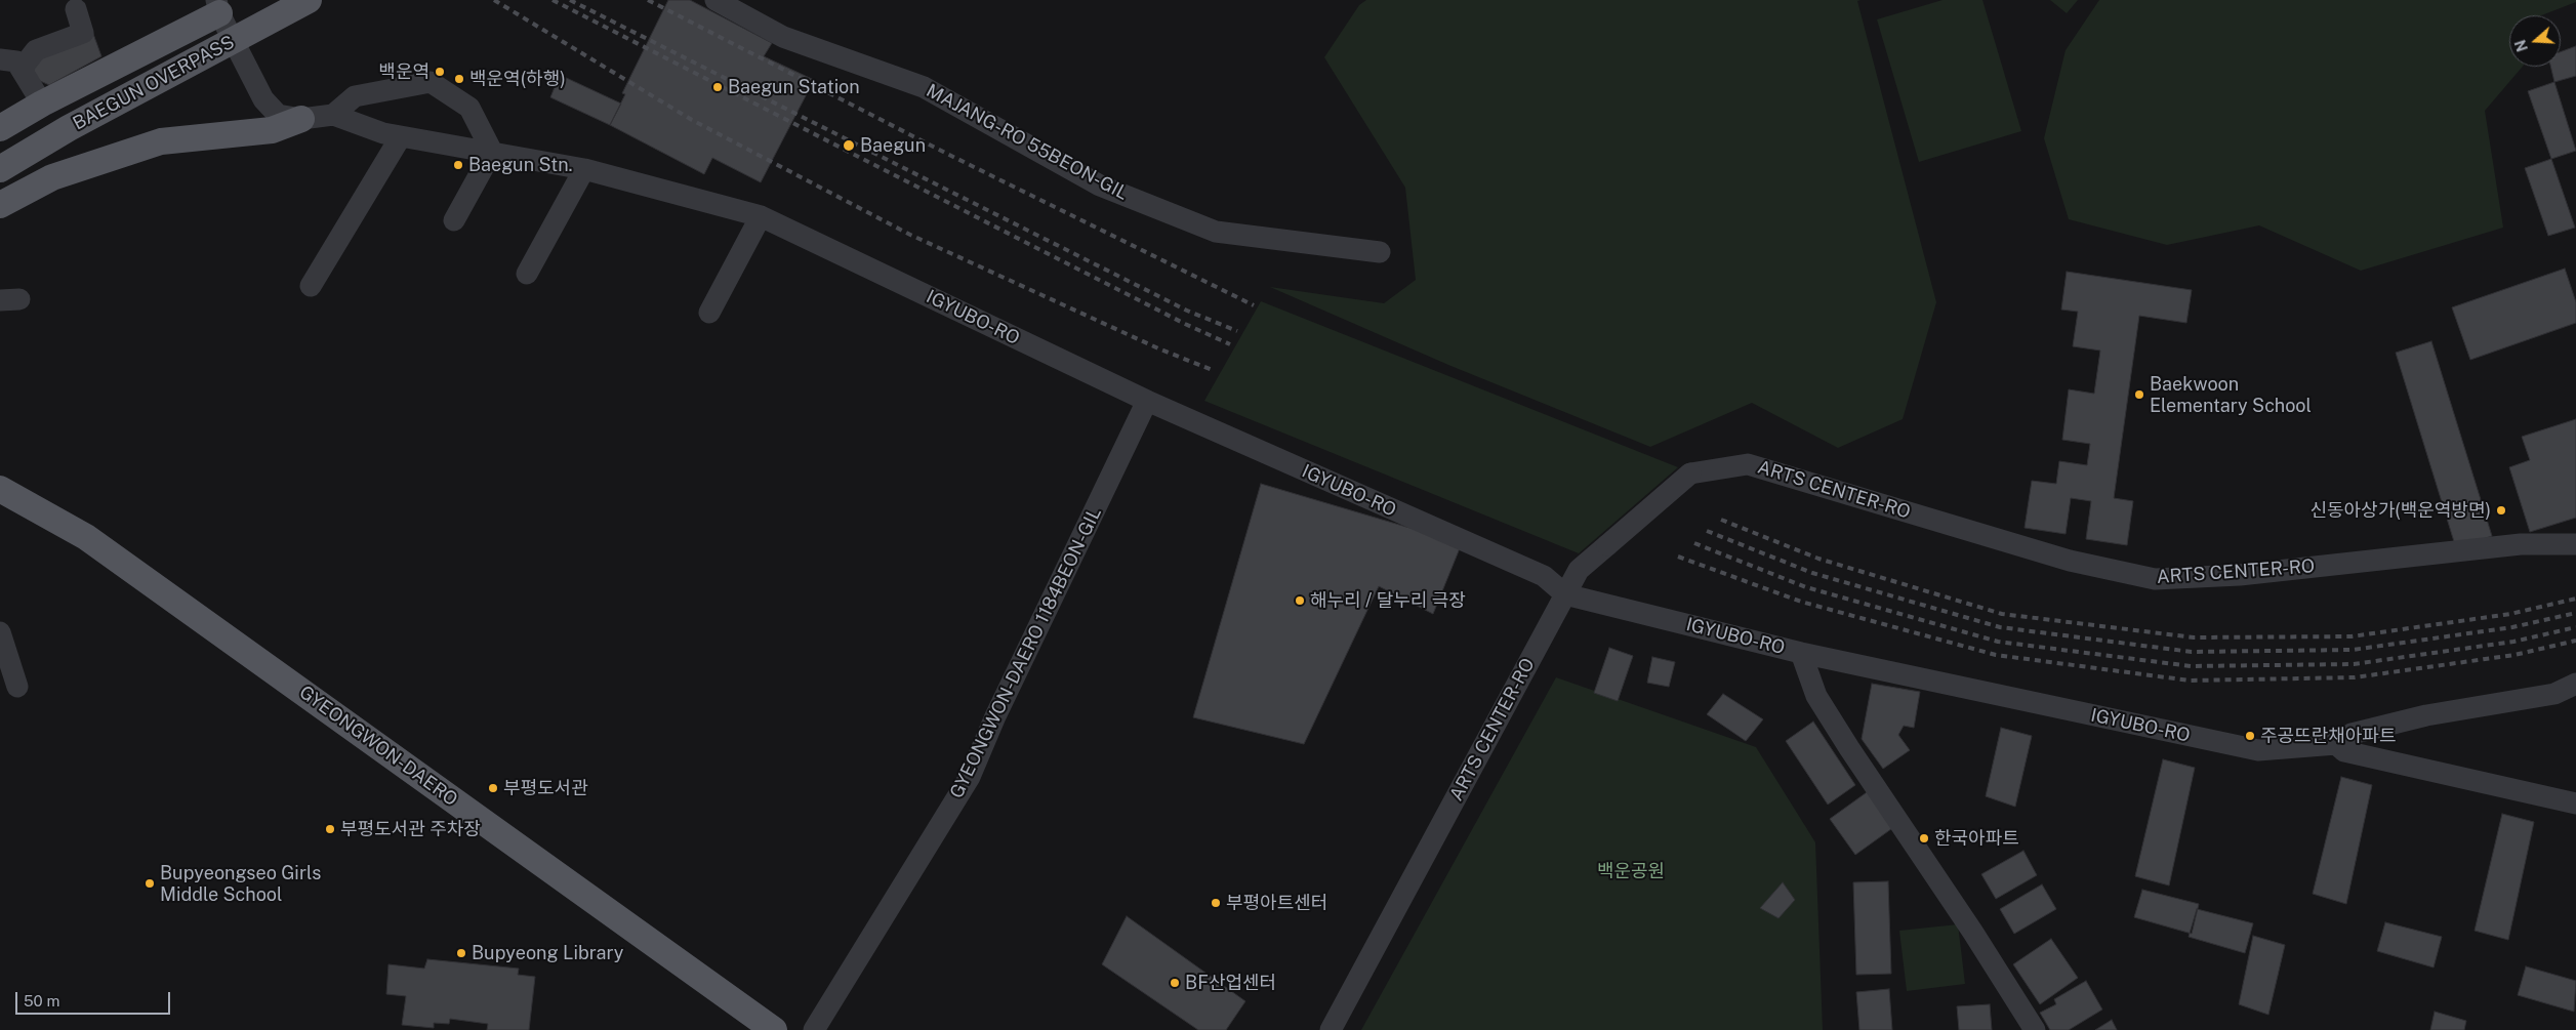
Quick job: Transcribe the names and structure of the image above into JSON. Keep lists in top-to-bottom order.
{
  "streets": {
    "main road": ["BAEGUN OVERPASS", "GYEONGWON-DAERO"],
    "street": [
      "MAJANG-RO 55BEON-GIL",
      "IGYUBO-RO",
      "ARTS CENTER-RO",
      "GYEONGWON-DAERO 1184BEON-GIL"
    ]
  },
  "crossings": [
    ["IGYUBO-RO", "ARTS CENTER-RO"],
    ["IGYUBO-RO", "GYEONGWON-DAERO 1184BEON-GIL"]
  ],
  "parks": ["백운공원"],
  "places": [
    "백운역",
    "백운역(하행)",
    "Baegun Station",
    "Baegun",
    "Baegun Stn.",
    "Baekwoon Elementary School",
    "신동아상가(백운역방면)",
    "해누리 / 달누리 극장",
    "주공뜨란채아파트",
    "부평도서관",
    "부평도서관 주차장",
    "한국아파트",
    "Bupyeongseo Girls Middle School",
    "부평아트센터",
    "Bupyeong Library",
    "BF산업센터"
  ],
  "scale_bar": "50 m",
  "north": "left"
}
